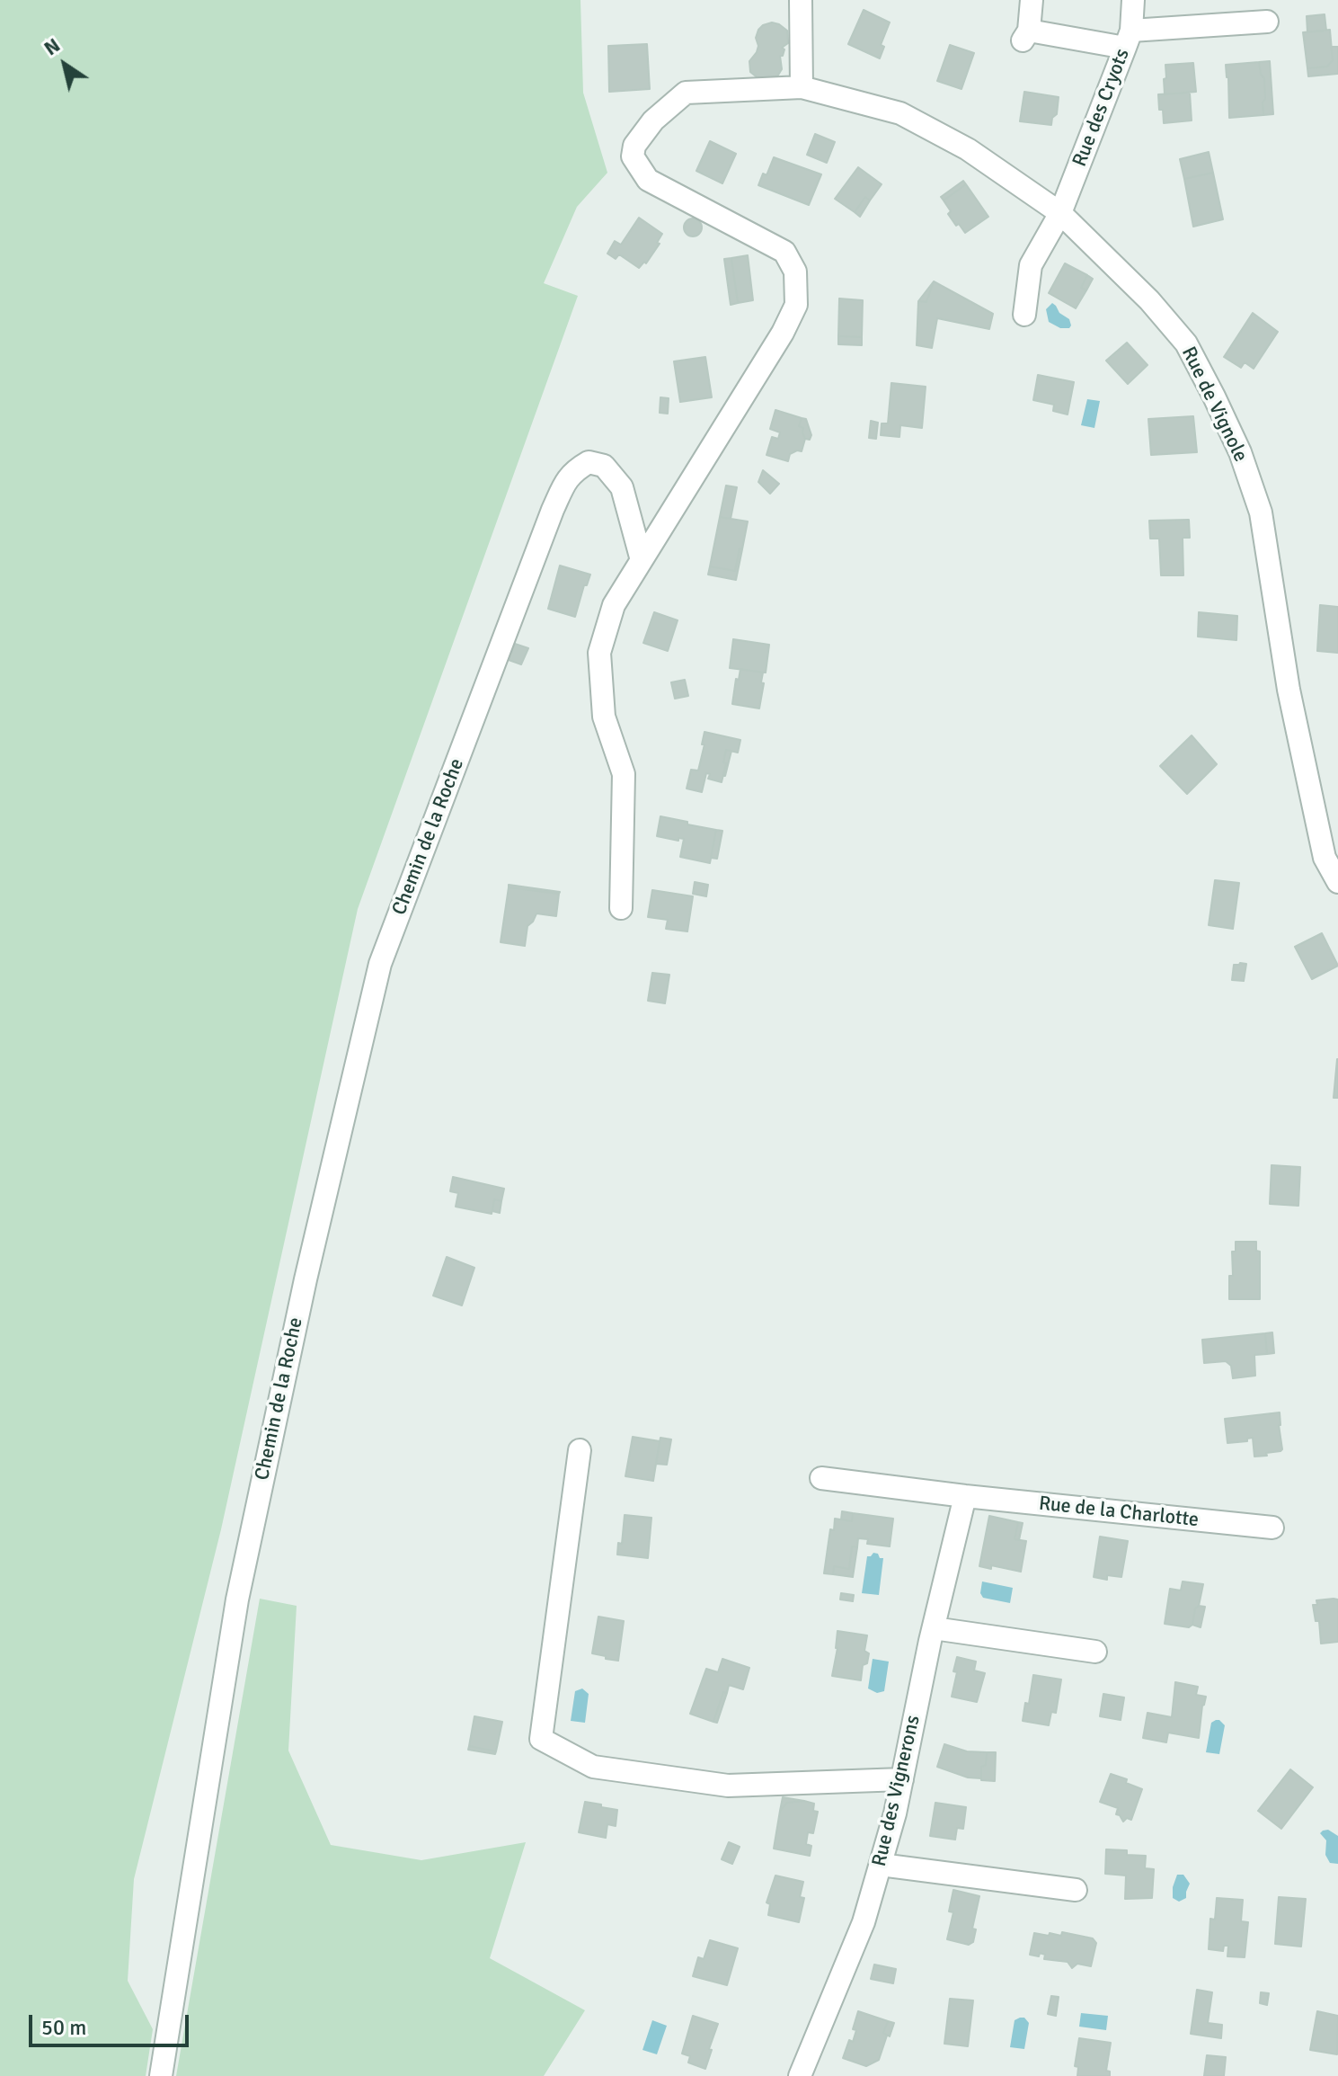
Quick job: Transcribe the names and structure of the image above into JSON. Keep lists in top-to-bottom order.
{
  "streets": {
    "street": [
      "Rue des Cryots",
      "Rue de Vignole",
      "Chemin de la Roche",
      "Rue de la Charlotte",
      "Rue des Vignerons"
    ]
  },
  "crossings": [
    ["Rue des Cryots", "Rue de Vignole"],
    ["Rue de la Charlotte", "Rue des Vignerons"]
  ],
  "scale_bar": "50 m",
  "north": "top left"
}
